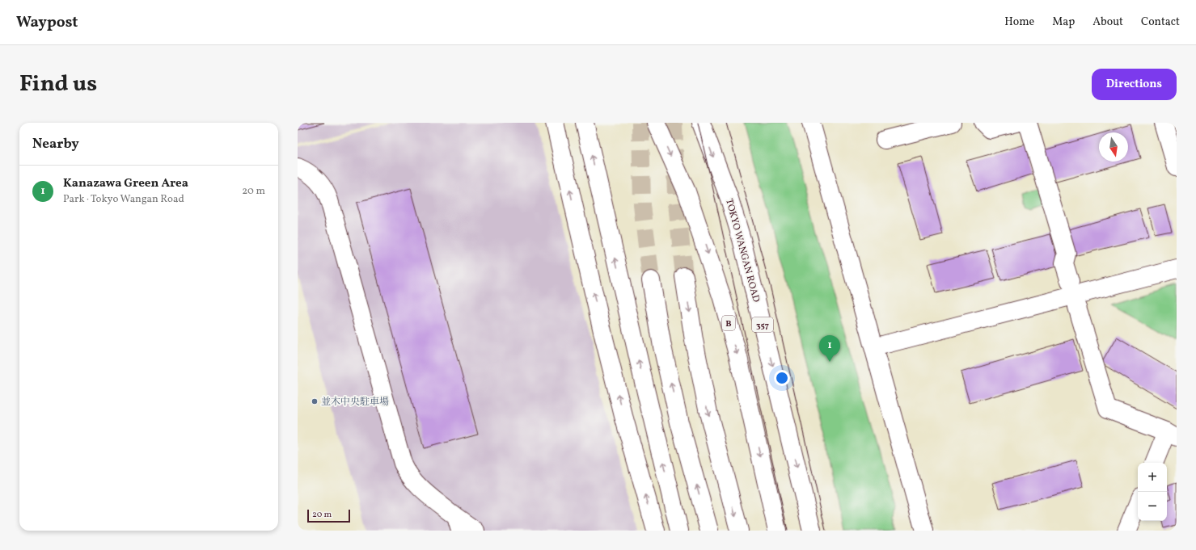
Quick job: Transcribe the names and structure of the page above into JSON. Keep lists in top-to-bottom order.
{
  "streets": {
    "main road": ["TOKYO WANGAN ROAD", "B", "357"]
  },
  "places": ["並木中央駐車場"],
  "scale_bar": "20 m",
  "north": "bottom",
  "page": {
    "header": "Waypost",
    "nav": [
      "Home",
      "Map",
      "About",
      "Contact"
    ],
    "title": "Find us",
    "buttons": "Directions",
    "heading": "Nearby",
    "list": [
      {
        "mark": "1",
        "name": "Kanazawa Green Area",
        "note": "Park · Tokyo Wangan Road",
        "value": "20 m"
      }
    ],
    "pins": "1",
    "map_buttons": ["+", "−"],
    "scale": "20 m"
  }
}
